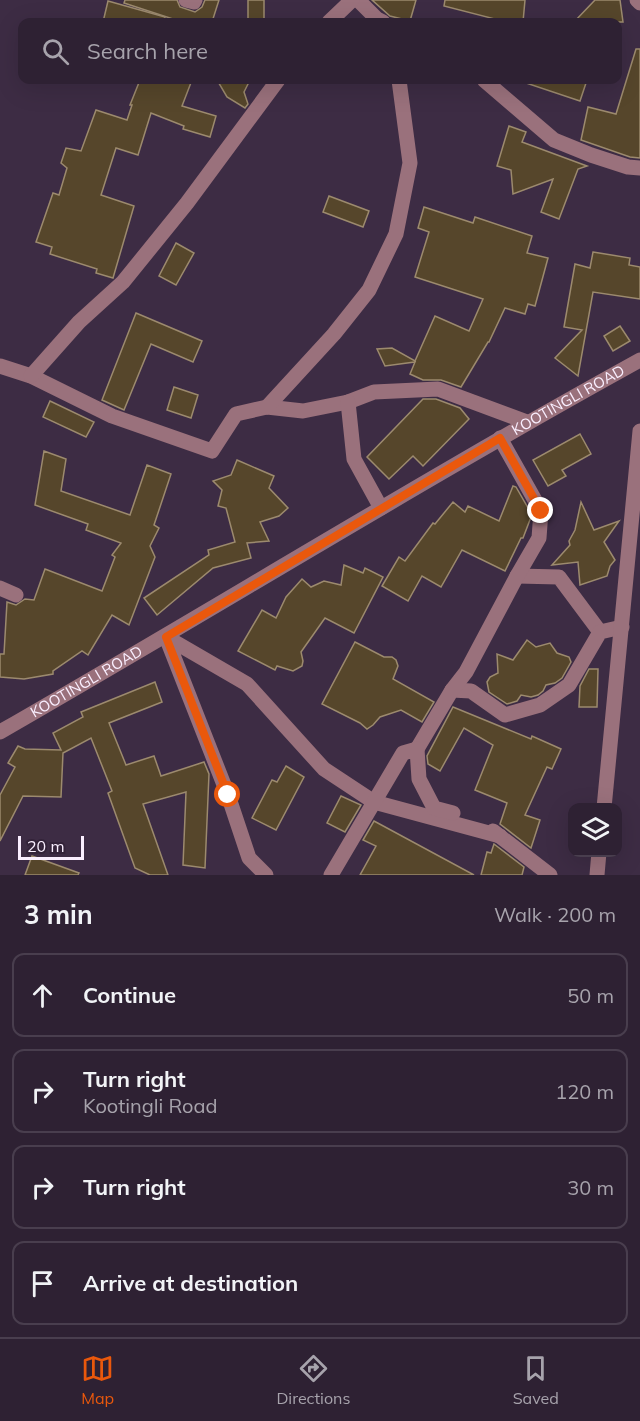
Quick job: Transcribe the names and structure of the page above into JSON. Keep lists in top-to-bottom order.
{
  "streets": {
    "street": ["KOOTINGLI ROAD"]
  },
  "scale_bar": "20 m",
  "page": {
    "search": "Search here",
    "scale": "20 m",
    "heading": ["3 min", "Walk · 200 m"],
    "list": [
      ["Continue", "50 m"],
      ["Turn right", "Kootingli Road", "120 m"],
      ["Turn right", "30 m"],
      "Arrive at destination"
    ],
    "nav": ["Map", "Directions", "Saved"]
  }
}
